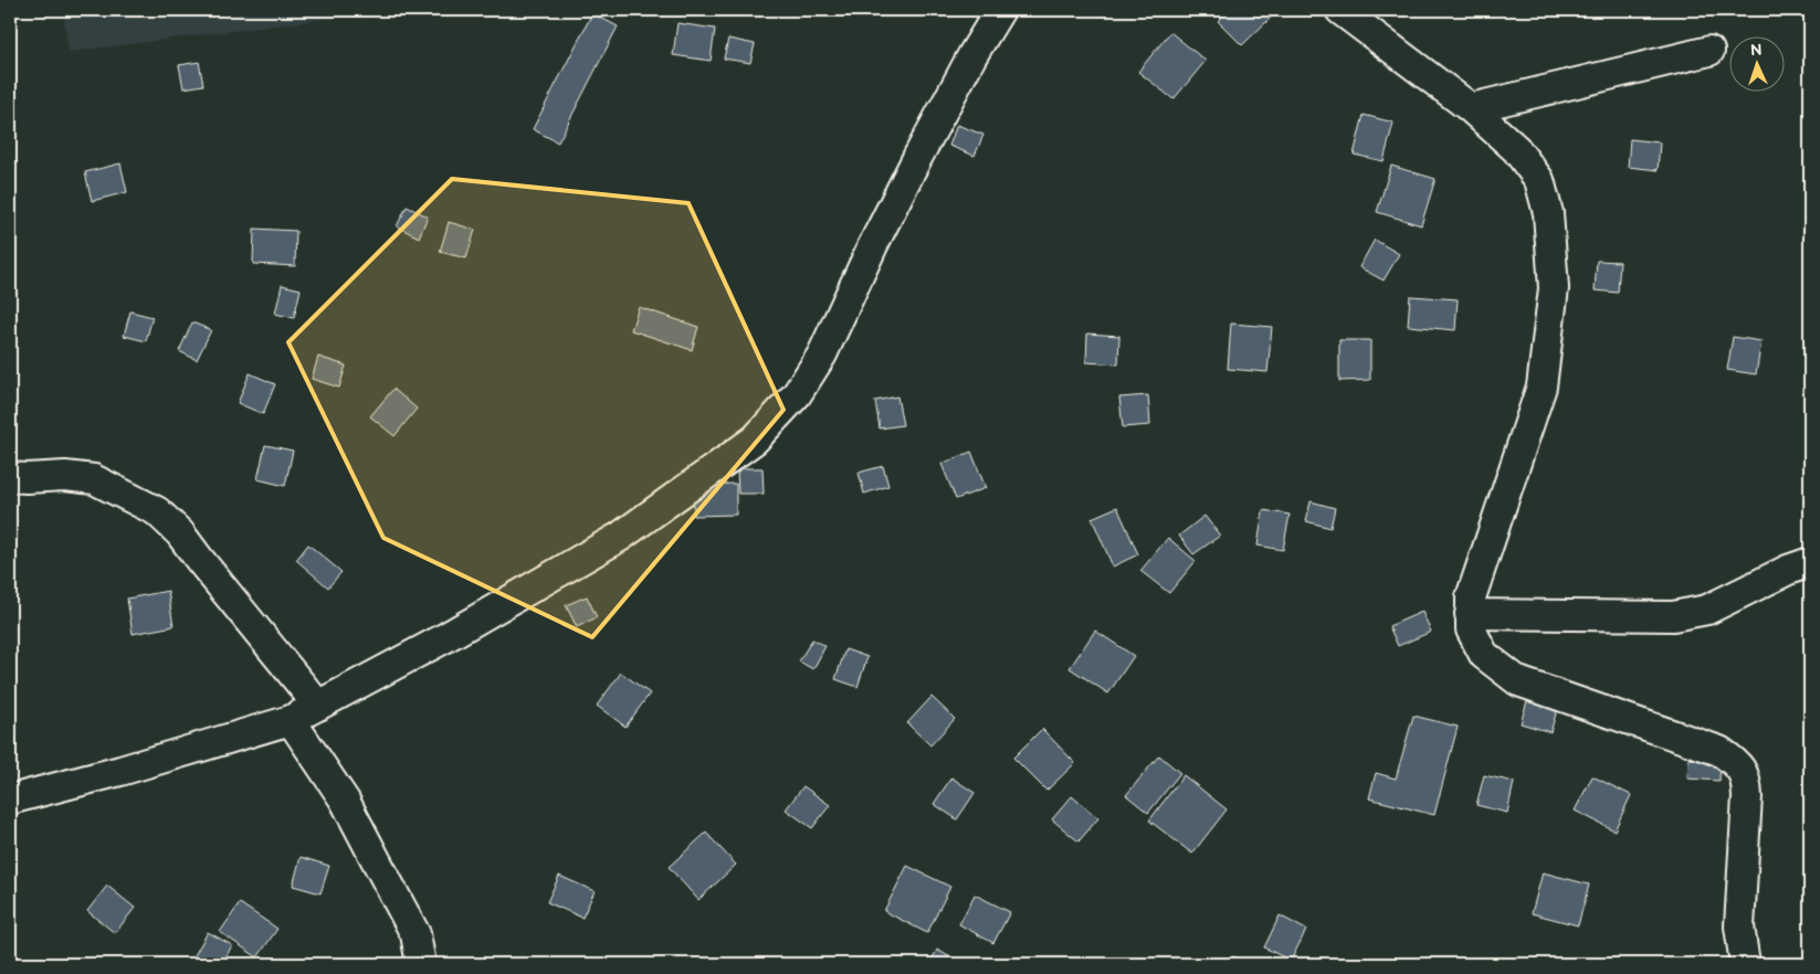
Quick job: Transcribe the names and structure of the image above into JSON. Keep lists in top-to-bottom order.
{
  "north": "top"
}
